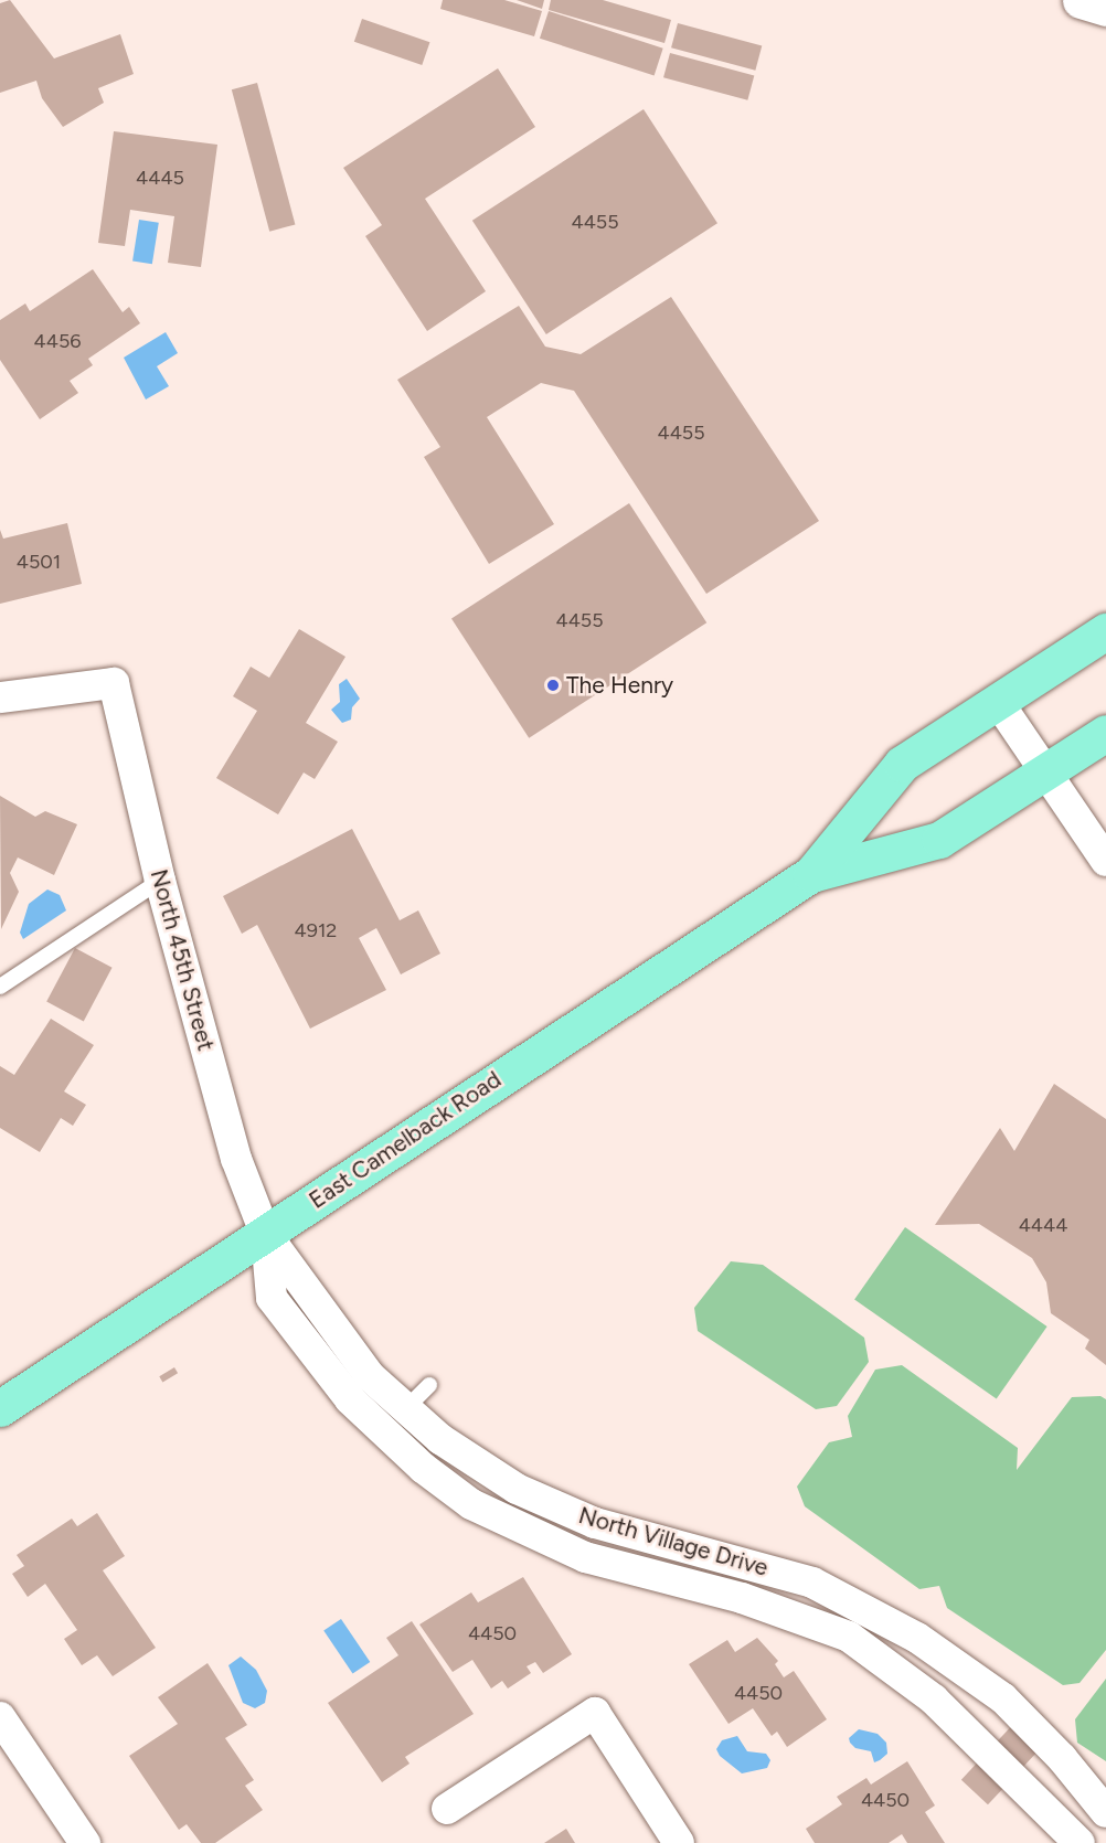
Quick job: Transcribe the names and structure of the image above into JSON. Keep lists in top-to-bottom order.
{
  "streets": {
    "main road": ["East Camelback Road"],
    "street": ["North 45th Street", "North Village Drive"]
  },
  "crossings": [
    ["North 45th Street", "East Camelback Road"],
    ["North 45th Street", "North Village Drive"],
    ["East Camelback Road", "North Village Drive"]
  ],
  "places": ["The Henry"],
  "house_numbers": [
    "4445",
    "4455",
    "4456",
    "4455",
    "4501",
    "4455",
    "4912",
    "4444",
    "4450",
    "4450",
    "4450"
  ]
}
